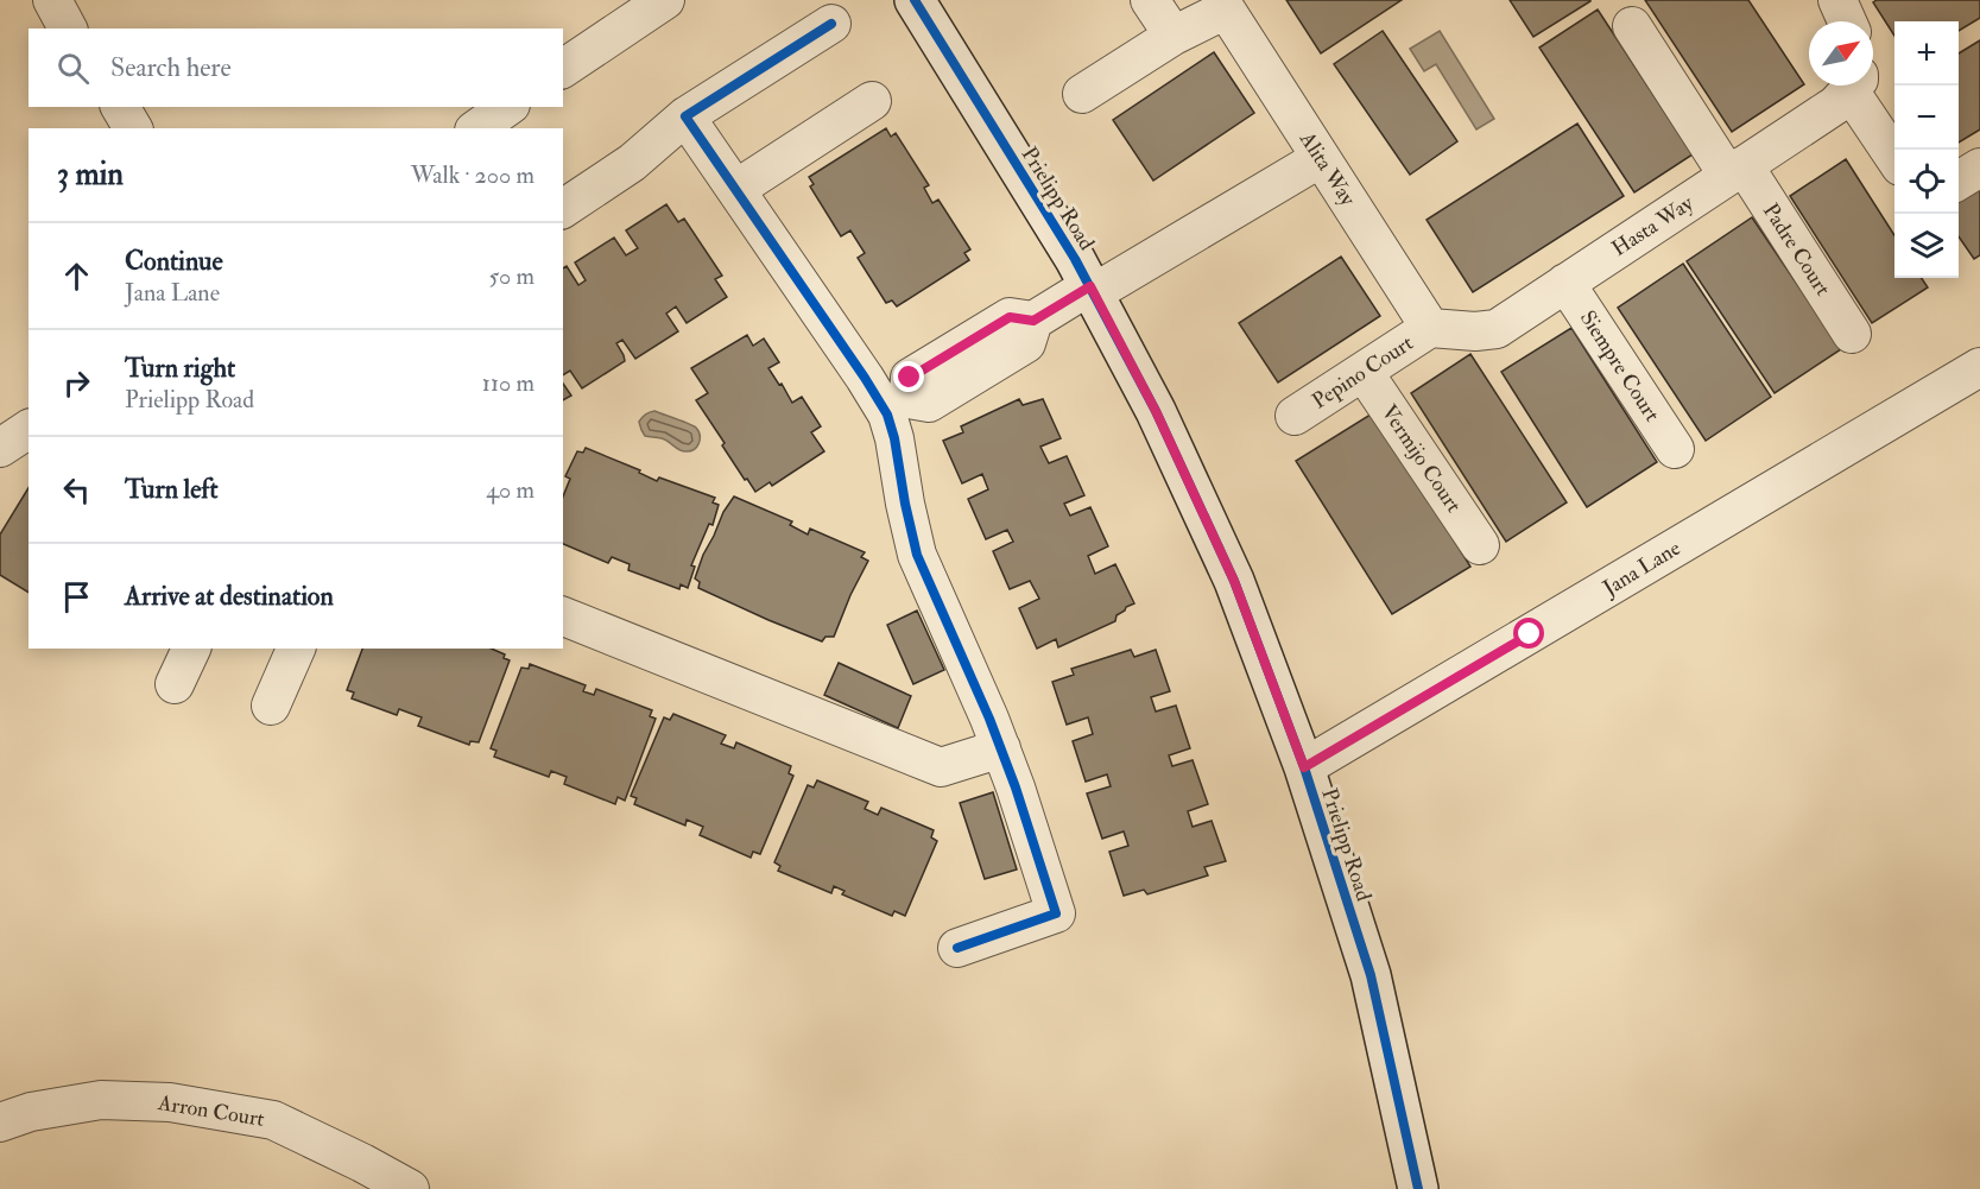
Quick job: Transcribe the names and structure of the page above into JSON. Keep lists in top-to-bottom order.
{
  "streets": {
    "street": [
      "Alita Way",
      "Prielipp Road",
      "Hasta Way",
      "Padre Court",
      "Siempre Court",
      "Pepino Court",
      "Vermijo Court",
      "Jana Lane",
      "Arron Court"
    ]
  },
  "crossings": [
    ["Alita Way", "Hasta Way"],
    ["Alita Way", "Pepino Court"],
    ["Prielipp Road", "Jana Lane"],
    ["Hasta Way", "Padre Court"],
    ["Hasta Way", "Siempre Court"],
    ["Hasta Way", "Pepino Court"],
    ["Pepino Court", "Vermijo Court"]
  ],
  "north": "top right",
  "page": {
    "map_buttons": ["+", "−"],
    "search": "Search here",
    "heading": ["3 min", "Walk · 200 m"],
    "list": [
      ["Continue", "Jana Lane", "50 m"],
      ["Turn right", "Prielipp Road", "110 m"],
      ["Turn left", "40 m"],
      "Arrive at destination"
    ]
  }
}
